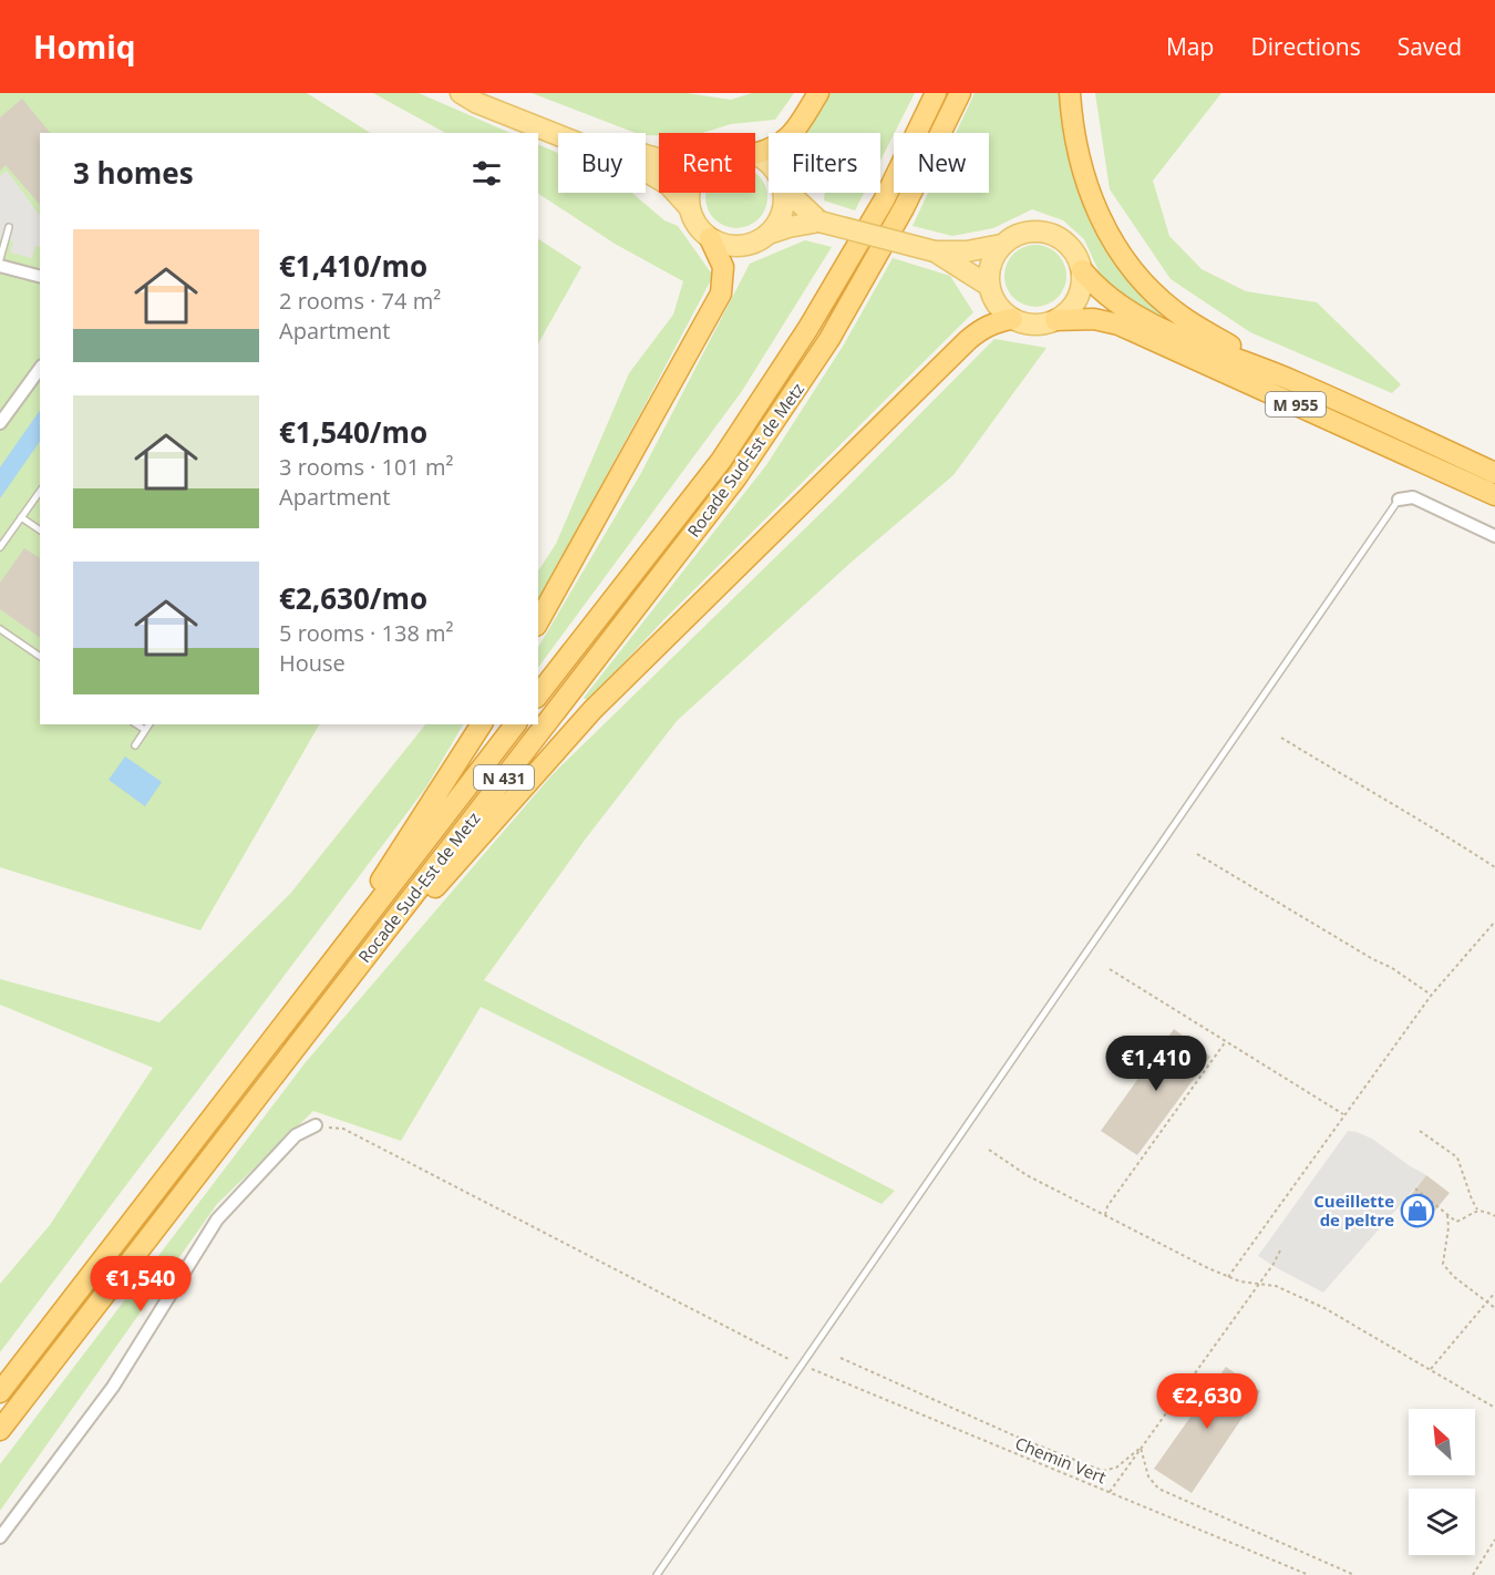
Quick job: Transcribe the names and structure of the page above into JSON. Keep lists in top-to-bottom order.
{
  "streets": {
    "highway": ["M 955", "Rocade Sud-Est de Metz", "N 431"],
    "path": ["Chemin Vert"]
  },
  "places": {
    "shop": ["Cueillette de peltre"]
  },
  "north": "top left",
  "page": {
    "header": "Homiq",
    "nav": ["Map", "Directions", "Saved"],
    "chip": [
      "Buy",
      "Rent",
      "Filters",
      "New"
    ],
    "heading": "3 homes",
    "list": [
      {
        "name": "€1,410/mo",
        "note": "2 rooms · 74 m² · Apartment"
      },
      {
        "name": "€1,540/mo",
        "note": "3 rooms · 101 m² · Apartment"
      },
      {
        "name": "€2,630/mo",
        "note": "5 rooms · 138 m² · House"
      }
    ],
    "price": ["€1,410", "€1,540", "€2,630"]
  }
}
